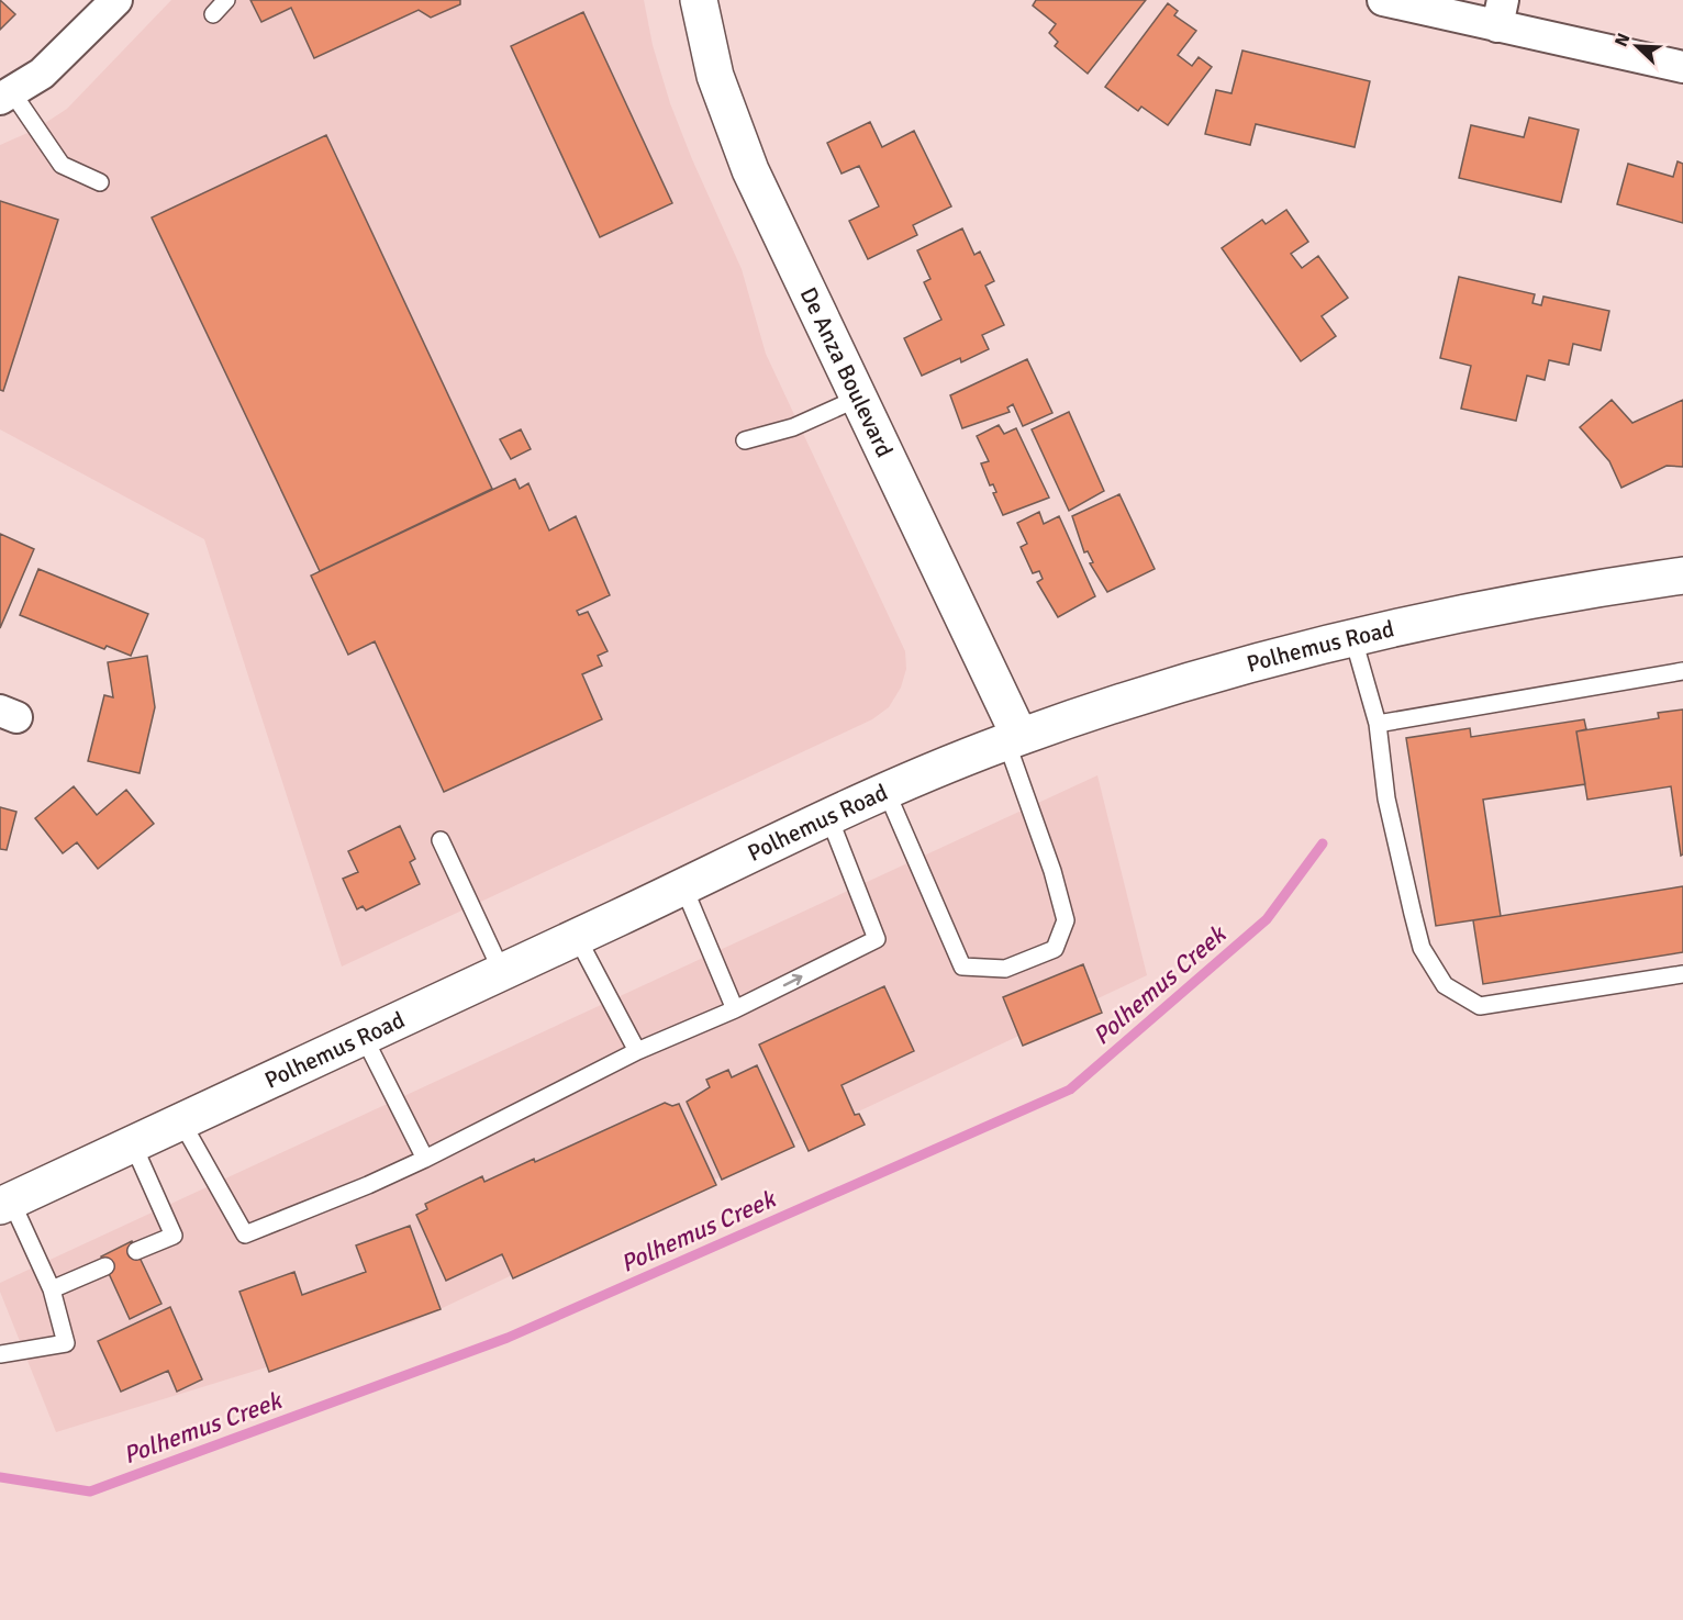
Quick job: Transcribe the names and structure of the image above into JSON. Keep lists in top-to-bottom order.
{
  "streets": {
    "main road": ["De Anza Boulevard", "Polhemus Road"]
  },
  "crossings": [
    ["De Anza Boulevard", "Polhemus Road"]
  ],
  "water": ["Polhemus Creek"],
  "north": "top left"
}
